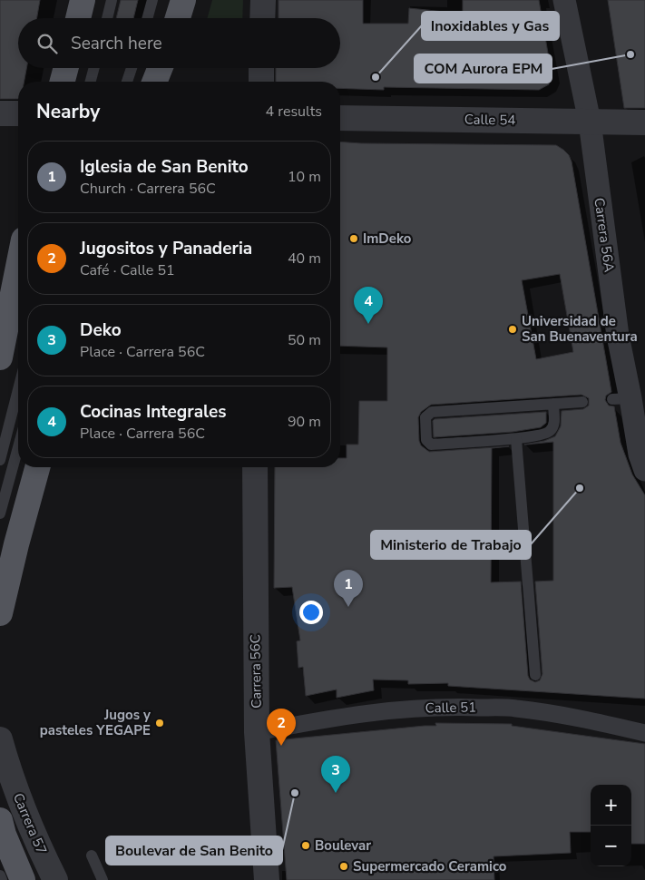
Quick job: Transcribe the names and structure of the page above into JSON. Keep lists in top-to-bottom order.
{
  "streets": {
    "street": [
      "Calle 54",
      "Carrera 56A",
      "Carrera 56C",
      "Calle 51",
      "Carrera 57"
    ]
  },
  "crossings": [
    ["Calle 54", "Carrera 56A"],
    ["Carrera 56C", "Calle 51"]
  ],
  "places": [
    "COM Aurora EPM",
    "Inoxidables y Gas",
    "ImDeko",
    "Universidad de San Buenaventura",
    "Ministerio de Trabajo",
    "Jugos y pasteles YEGAPE",
    "Boulevar de San Benito",
    "Boulevar",
    "Supermercado Ceramico"
  ],
  "page": {
    "search": "Search here",
    "heading": ["Nearby", "4 results"],
    "list": [
      {
        "mark": "1",
        "name": "Iglesia de San Benito",
        "note": "Church · Carrera 56C",
        "value": "10 m"
      },
      {
        "mark": "2",
        "name": "Jugositos y Panaderia",
        "note": "Café · Calle 51",
        "value": "40 m"
      },
      {
        "mark": "3",
        "name": "Deko",
        "note": "Place · Carrera 56C",
        "value": "50 m"
      },
      {
        "mark": "4",
        "name": "Cocinas Integrales",
        "note": "Place · Carrera 56C",
        "value": "90 m"
      }
    ],
    "pins": [
      "4",
      "1",
      "2",
      "3"
    ],
    "map_buttons": ["+", "−"]
  }
}
